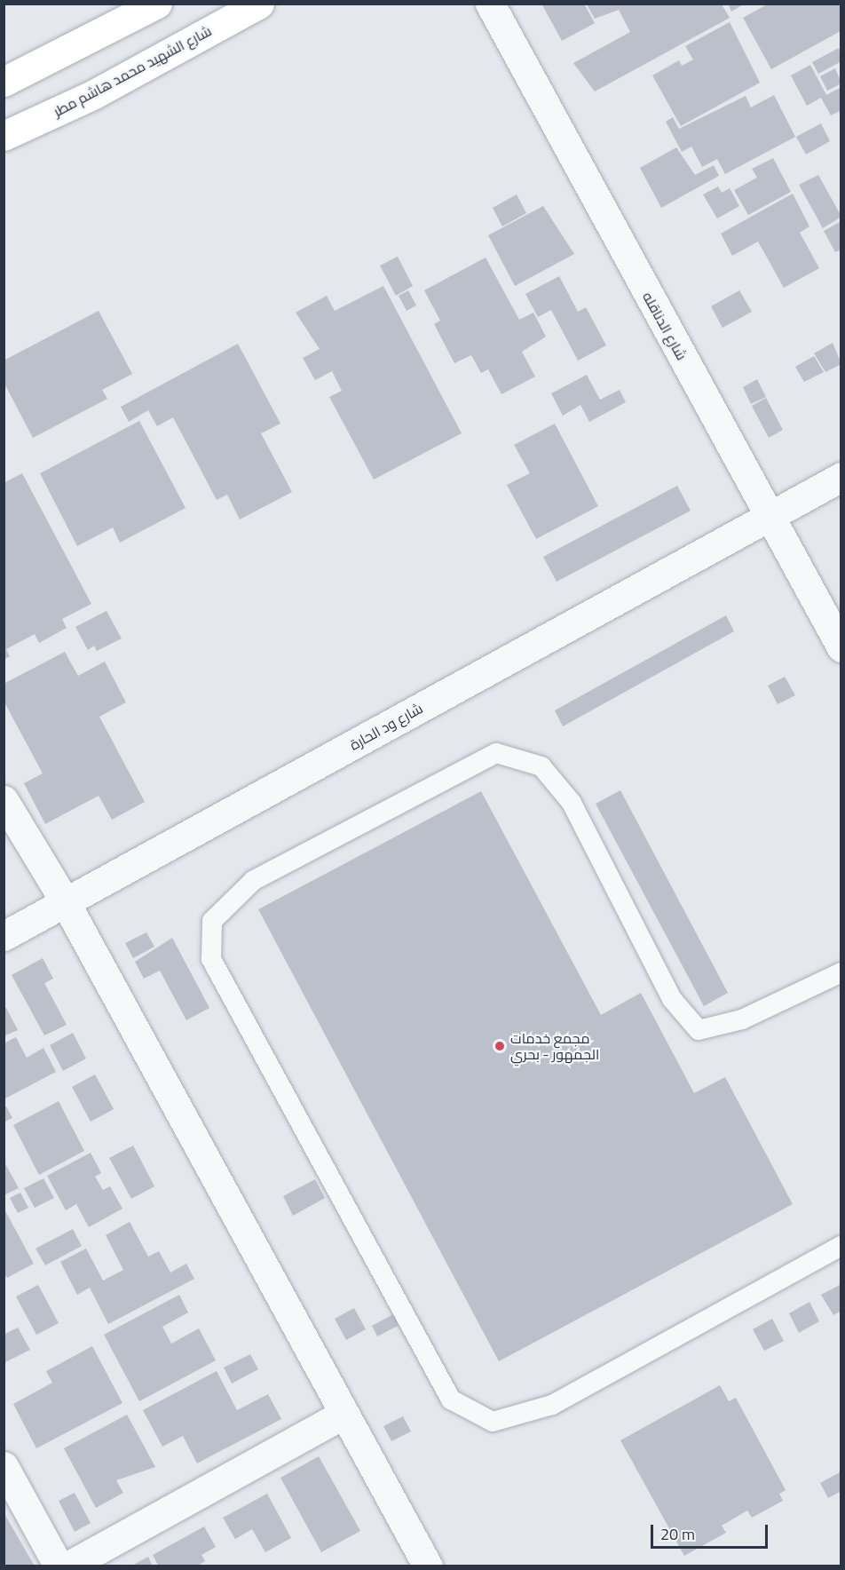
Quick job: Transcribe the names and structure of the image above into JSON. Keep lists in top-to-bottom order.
{
  "streets": {
    "main road": ["شارع الشهيد محمد هاشم مطر"],
    "street": ["شارع الدناقله", "شارع ود الحارة"]
  },
  "crossings": [
    ["شارع الدناقله", "شارع ود الحارة"]
  ],
  "places": ["مجمع خدمات الجمهور - بحري"],
  "scale_bar": "20 m"
}
